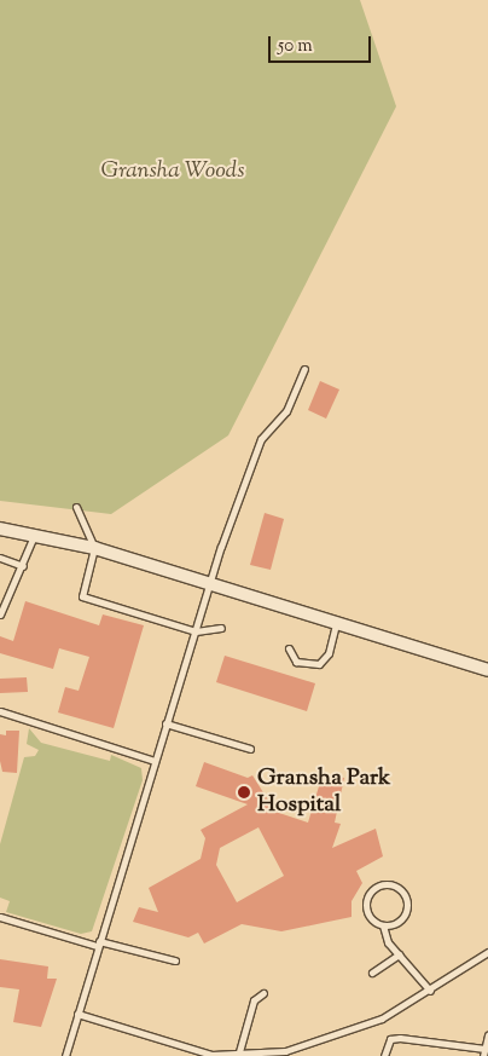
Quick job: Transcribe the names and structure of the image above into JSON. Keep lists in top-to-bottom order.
{
  "parks": ["Gransha Woods"],
  "places": ["Gransha Park Hospital"],
  "scale_bar": "50 m"
}
